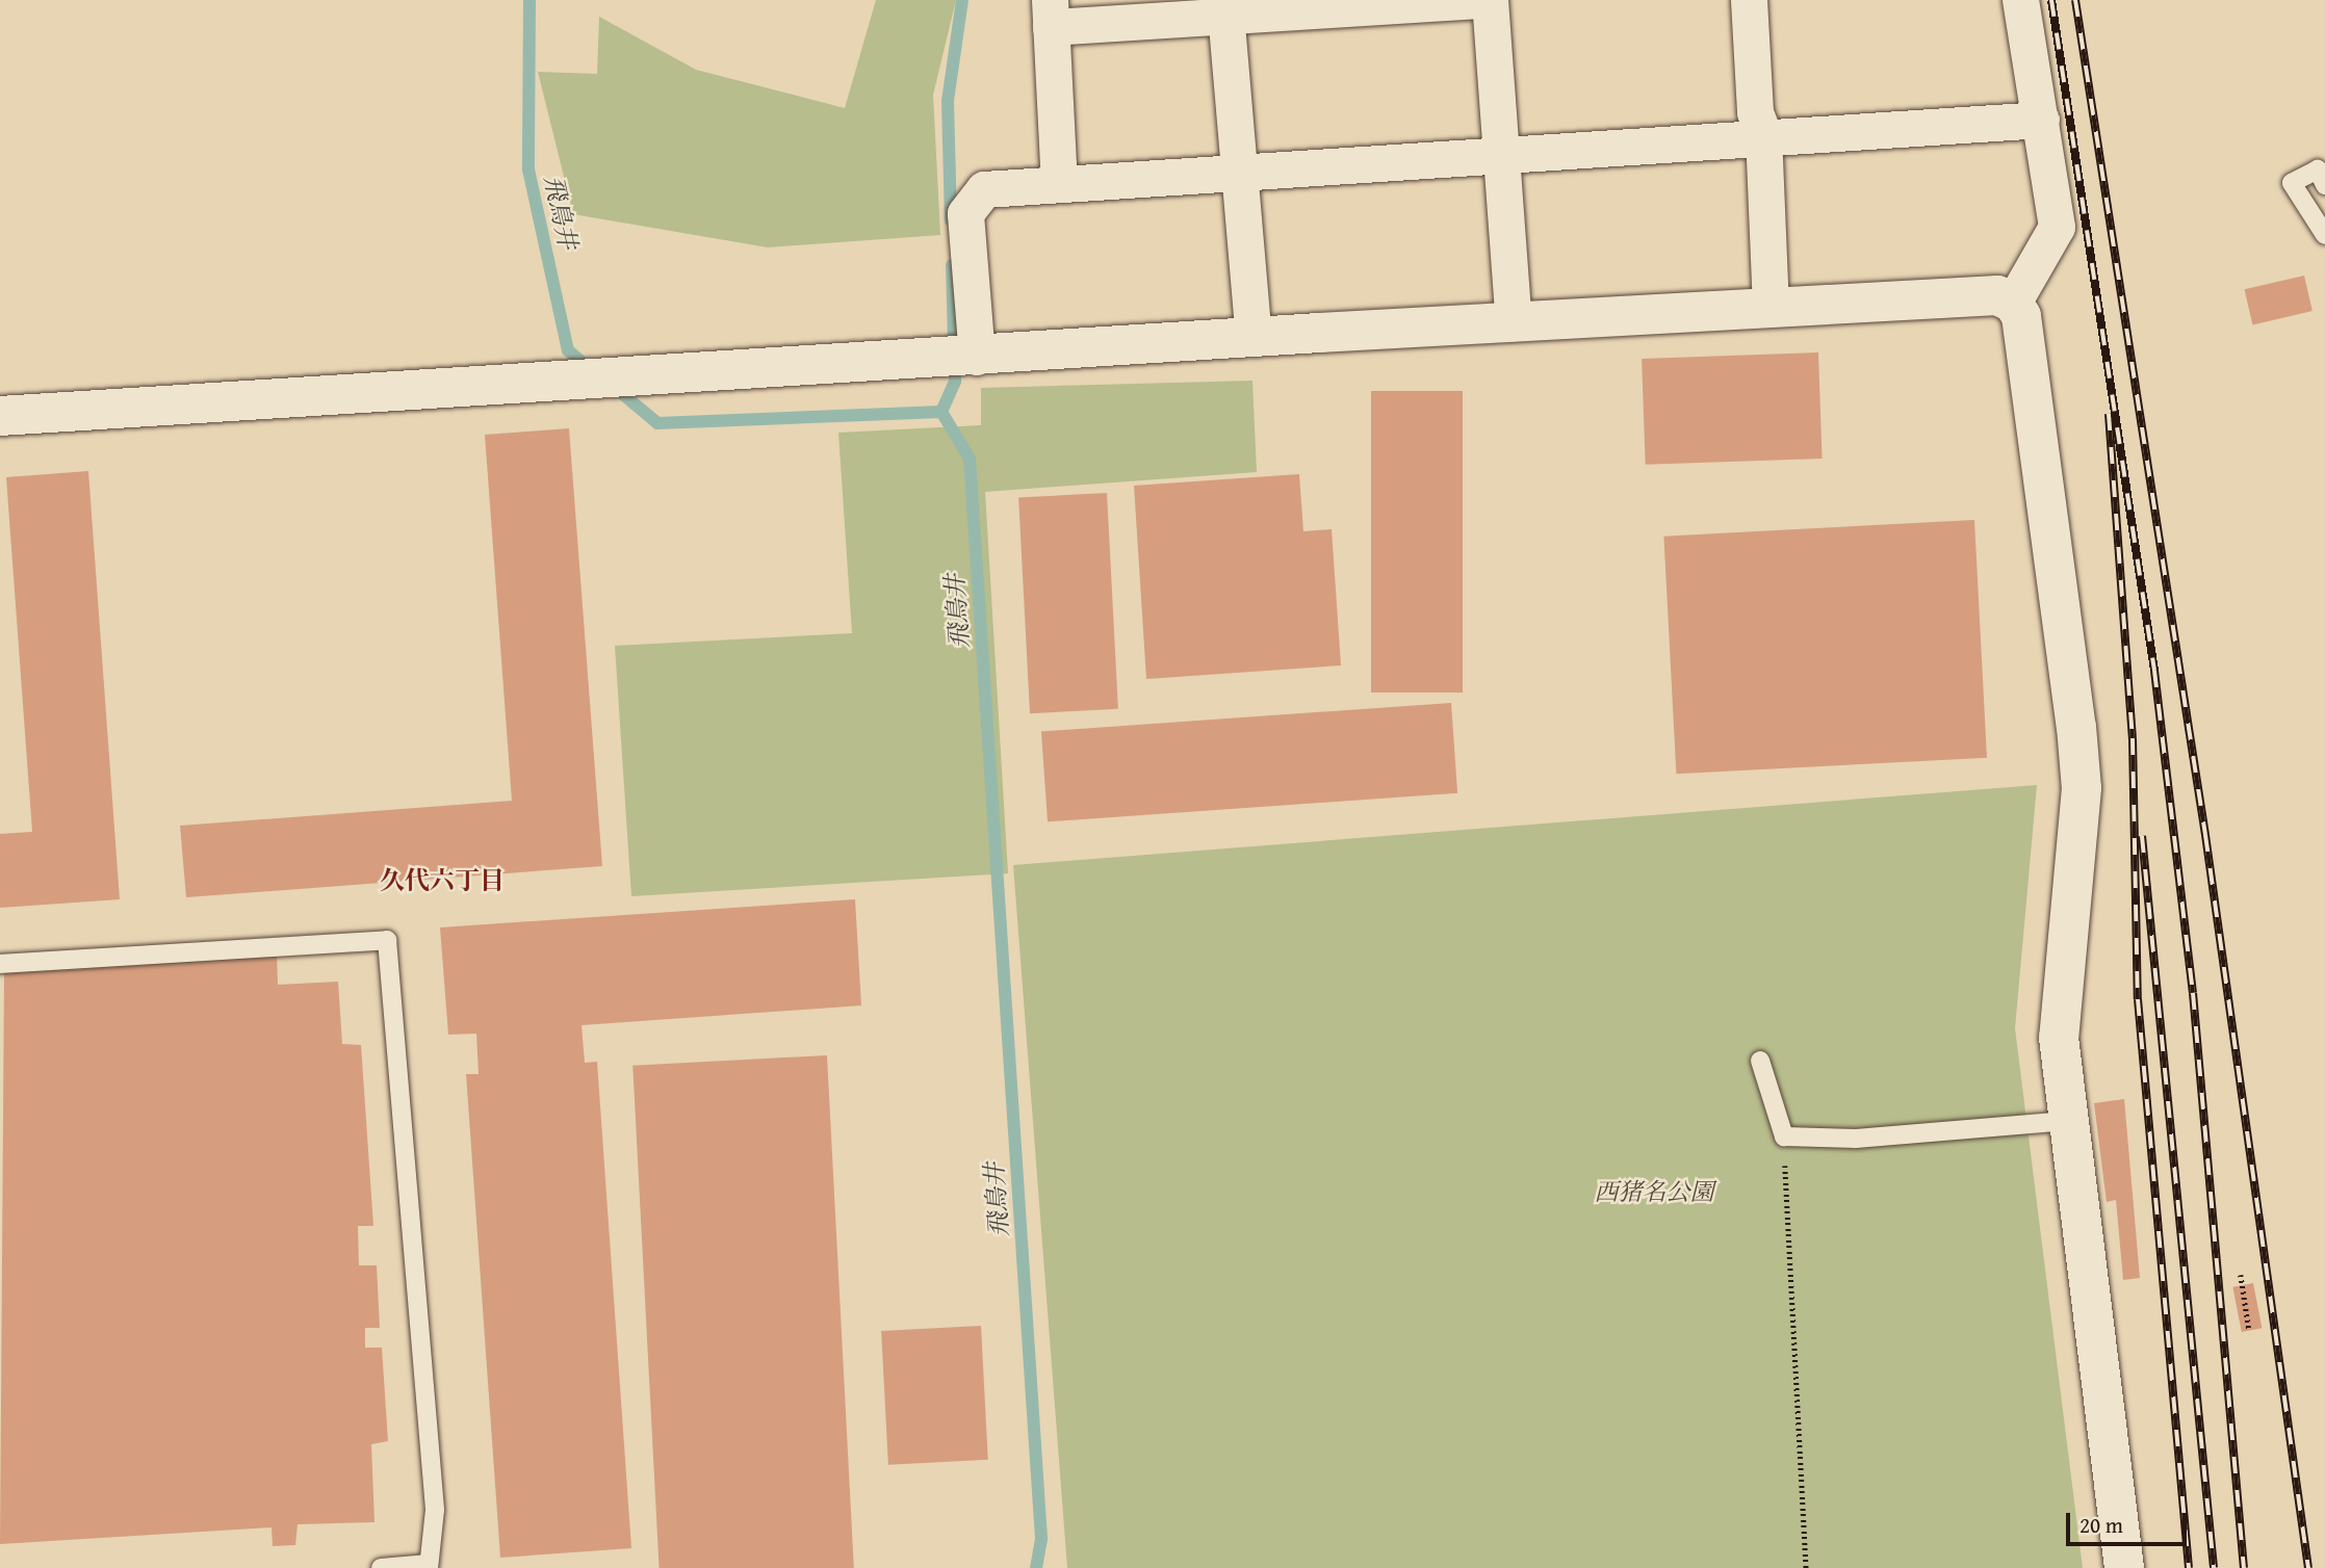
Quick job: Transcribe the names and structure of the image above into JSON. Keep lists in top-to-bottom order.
{
  "districts": ["久代六丁目"],
  "water": ["飛鳥井"],
  "parks": ["西猪名公園"],
  "scale_bar": "20 m"
}
